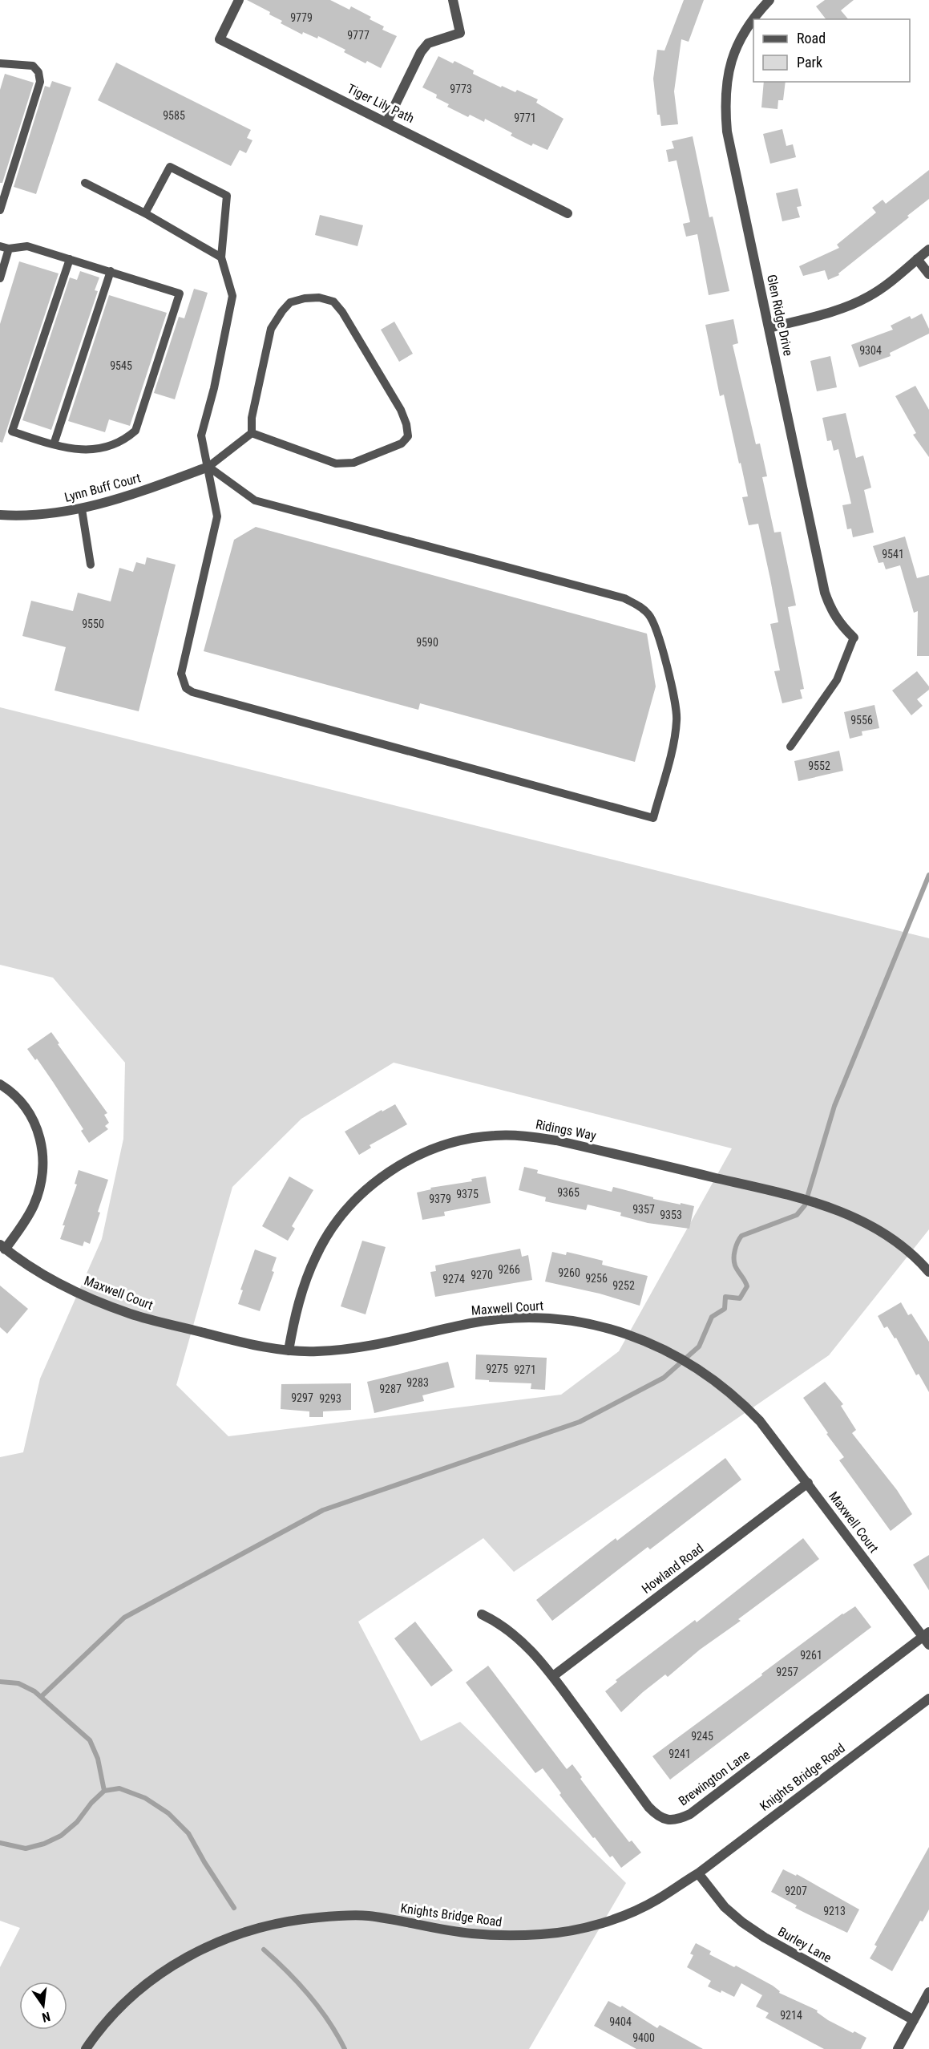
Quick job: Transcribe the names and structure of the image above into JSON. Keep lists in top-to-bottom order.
{
  "streets": {
    "street": [
      "Tiger Lily Path",
      "Glen Ridge Drive",
      "Lynn Buff Court",
      "Ridings Way",
      "Maxwell Court",
      "Howland Road",
      "Knights Bridge Road",
      "Brewington Lane",
      "Burley Lane"
    ]
  },
  "crossings": [
    ["Ridings Way", "Maxwell Court"],
    ["Maxwell Court", "Howland Road"],
    ["Maxwell Court", "Brewington Lane"],
    ["Howland Road", "Brewington Lane"],
    ["Knights Bridge Road", "Burley Lane"]
  ],
  "house_numbers": [
    "9779",
    "9777",
    "9773",
    "9585",
    "9771",
    "9304",
    "9545",
    "9541",
    "9550",
    "9590",
    "9556",
    "9552",
    "9365",
    "9375",
    "9379",
    "9357",
    "9353",
    "9266",
    "9260",
    "9270",
    "9256",
    "9274",
    "9252",
    "9275",
    "9271",
    "9283",
    "9287",
    "9297",
    "9293",
    "9261",
    "9257",
    "9245",
    "9241",
    "9207",
    "9213",
    "9214",
    "9404",
    "9400"
  ],
  "legend": ["Road", "Park"],
  "north": "bottom"
}
